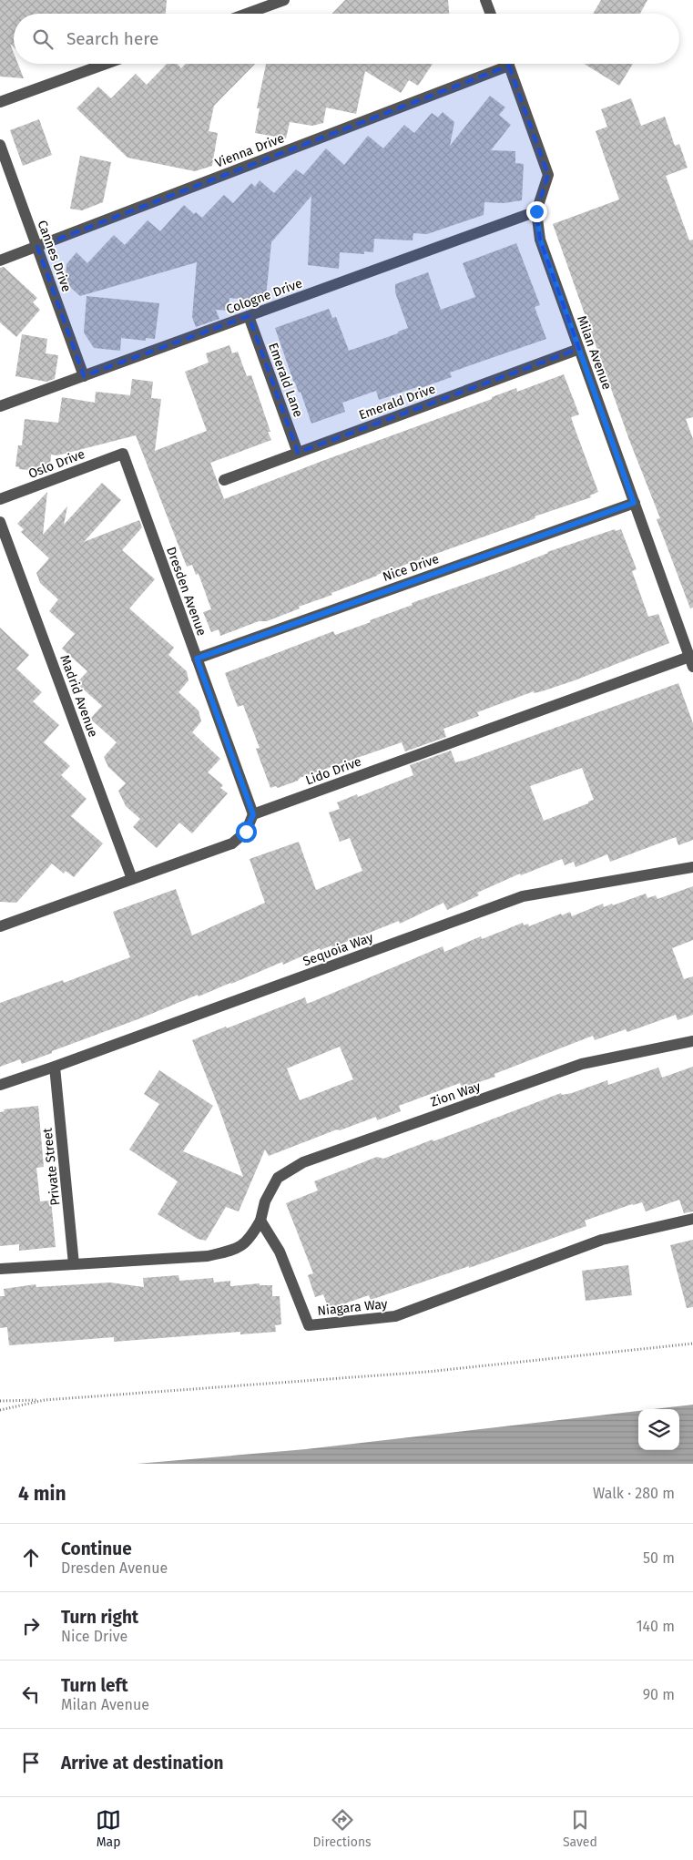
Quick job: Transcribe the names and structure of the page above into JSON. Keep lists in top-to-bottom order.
{
  "streets": {
    "street": [
      "Vienna Drive",
      "Cannes Drive",
      "Cologne Drive",
      "Milan Avenue",
      "Emerald Lane",
      "Emerald Drive",
      "Oslo Drive",
      "Nice Drive",
      "Dresden Avenue",
      "Madrid Avenue",
      "Lido Drive",
      "Sequoia Way",
      "Zion Way",
      "Private Street",
      "Niagara Way"
    ]
  },
  "crossings": [
    ["Vienna Drive", "Cannes Drive"],
    ["Cannes Drive", "Cologne Drive"],
    ["Cologne Drive", "Milan Avenue"],
    ["Cologne Drive", "Emerald Lane"],
    ["Milan Avenue", "Emerald Drive"],
    ["Milan Avenue", "Nice Drive"],
    ["Milan Avenue", "Lido Drive"],
    ["Emerald Lane", "Emerald Drive"],
    ["Oslo Drive", "Dresden Avenue"],
    ["Nice Drive", "Dresden Avenue"],
    ["Dresden Avenue", "Lido Drive"],
    ["Sequoia Way", "Private Street"],
    ["Zion Way", "Niagara Way"]
  ],
  "page": {
    "search": "Search here",
    "heading": ["4 min", "Walk · 280 m"],
    "list": [
      ["Continue", "Dresden Avenue", "50 m"],
      ["Turn right", "Nice Drive", "140 m"],
      ["Turn left", "Milan Avenue", "90 m"],
      "Arrive at destination"
    ],
    "nav": ["Map", "Directions", "Saved"]
  }
}
